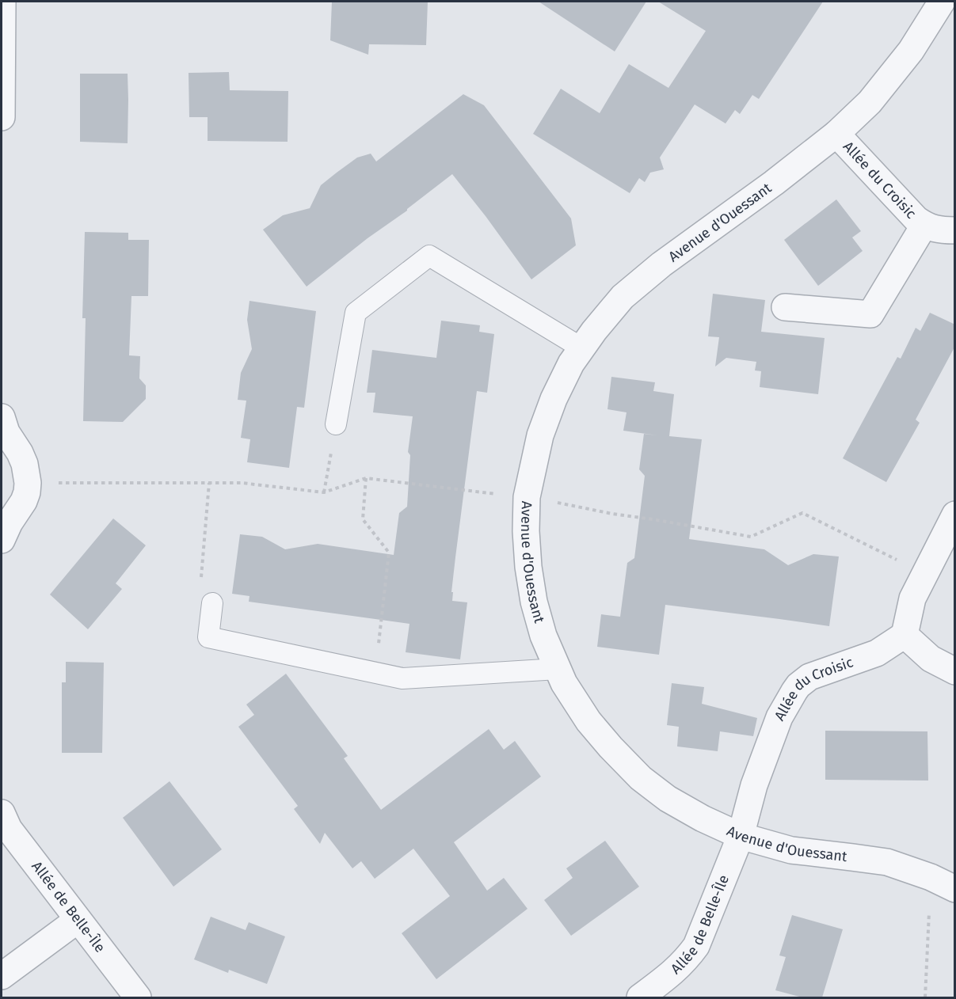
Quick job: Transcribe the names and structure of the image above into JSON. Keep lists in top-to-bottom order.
{
  "streets": {
    "street": ["Allée du Croisic", "Avenue d'Ouessant", "Allée de Belle-Île"]
  },
  "crossings": [
    ["Allée du Croisic", "Avenue d'Ouessant"],
    ["Allée du Croisic", "Allée de Belle-Île"],
    ["Avenue d'Ouessant", "Allée de Belle-Île"]
  ]
}
